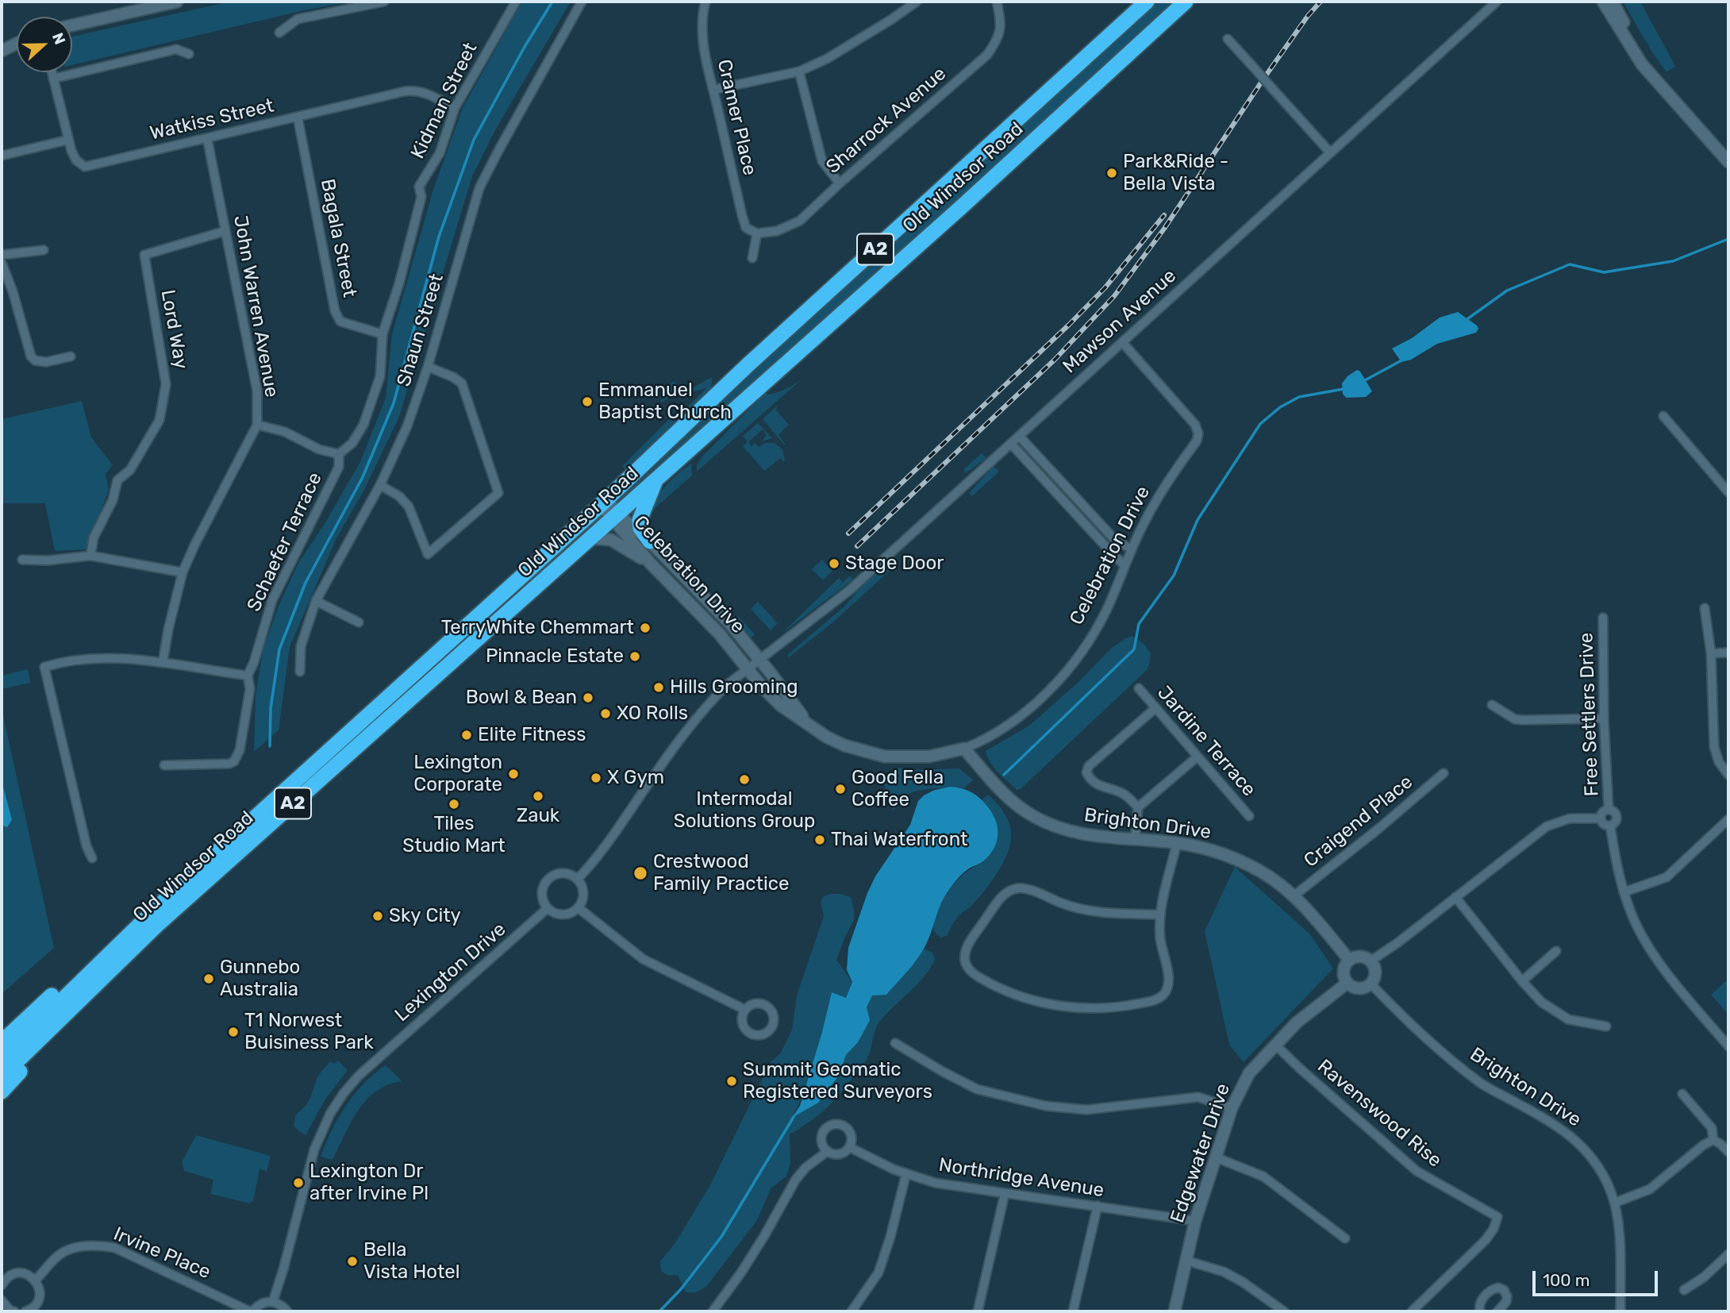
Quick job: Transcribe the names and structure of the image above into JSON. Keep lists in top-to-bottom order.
{
  "streets": {
    "highway": ["Old Windsor Road", "A2"],
    "street": [
      "Kidman Street",
      "Cramer Place",
      "Watkiss Street",
      "Sharrock Avenue",
      "Bagala Street",
      "John Warren Avenue",
      "Mawson Avenue",
      "Lord Way",
      "Shaun Street",
      "Schaefer Terrace",
      "Celebration Drive",
      "Free Settlers Drive",
      "Jardine Terrace",
      "Craigend Place",
      "Brighton Drive",
      "Lexington Drive",
      "Ravenswood Rise",
      "Edgewater Drive",
      "Northridge Avenue",
      "Irvine Place"
    ]
  },
  "crossings": [
    ["Kidman Street", "Watkiss Street"],
    ["Kidman Street", "Bagala Street"],
    ["Cramer Place", "Sharrock Avenue"],
    ["Watkiss Street", "Bagala Street"],
    ["Watkiss Street", "John Warren Avenue"],
    ["Old Windsor Road", "Celebration Drive"],
    ["John Warren Avenue", "Lord Way"],
    ["Mawson Avenue", "Celebration Drive"],
    ["Celebration Drive", "Brighton Drive"],
    ["Craigend Place", "Brighton Drive"],
    ["Brighton Drive", "Edgewater Drive"],
    ["Ravenswood Rise", "Edgewater Drive"],
    ["Edgewater Drive", "Northridge Avenue"]
  ],
  "places": [
    "Park&Ride - Bella Vista",
    "Emmanuel Baptist Church",
    "Stage Door",
    "TerryWhite Chemmart",
    "Pinnacle Estate",
    "Hills Grooming",
    "Bowl & Bean",
    "XO Rolls",
    "Elite Fitness",
    "Lexington Corporate",
    "X Gym",
    "Intermodal Solutions Group",
    "Good Fella Coffee",
    "Zauk",
    "Tiles Studio Mart",
    "Thai Waterfront",
    "Crestwood Family Practice",
    "Sky City",
    "Gunnebo Australia",
    "T1 Norwest Buisiness Park",
    "Summit Geomatic Registered Surveyors",
    "Lexington Dr after Irvine Pl",
    "Bella Vista Hotel"
  ],
  "scale_bar": "100 m",
  "north": "right"
}
